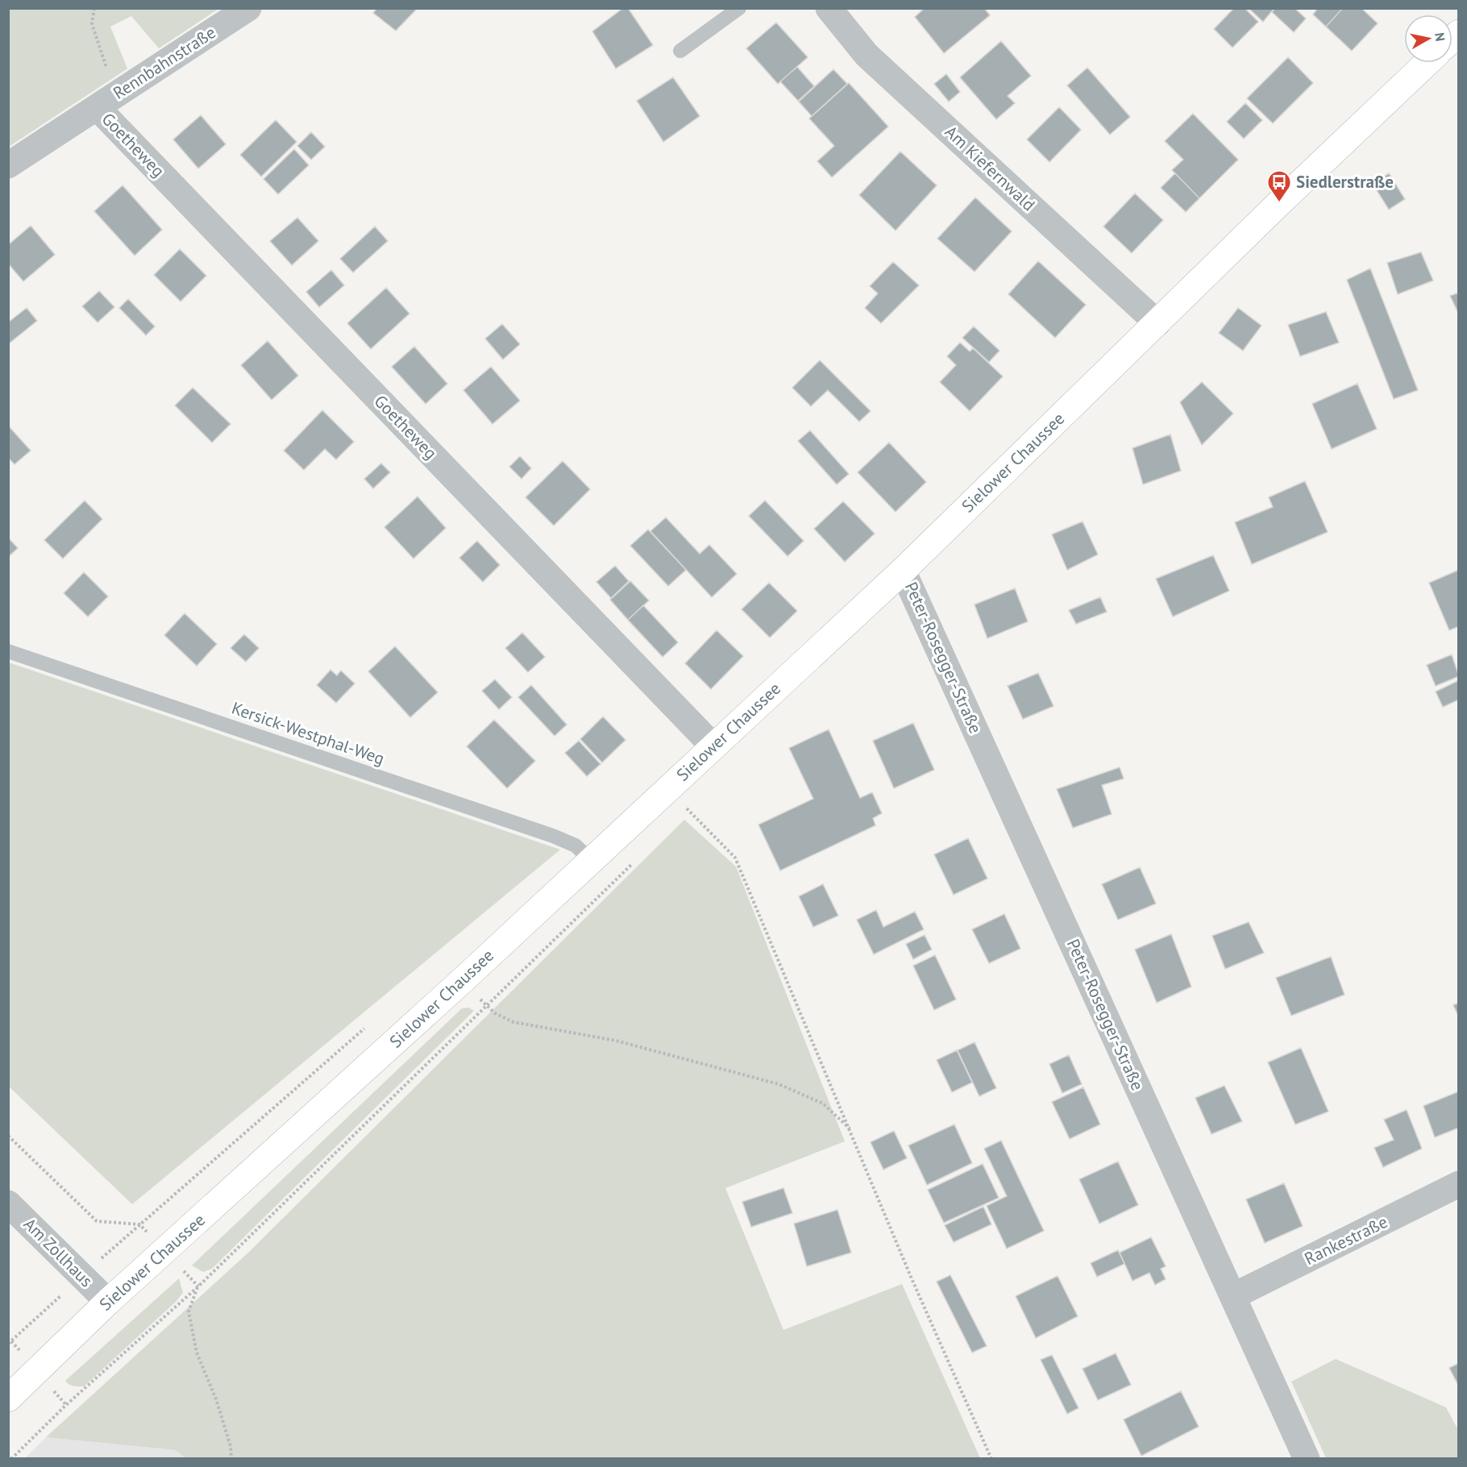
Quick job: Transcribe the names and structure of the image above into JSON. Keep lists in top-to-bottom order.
{
  "streets": {
    "main road": ["Sielower Chaussee"],
    "street": [
      "Rennbahnstraße",
      "Goetheweg",
      "Am Kiefernwald",
      "Peter-Rosegger-Straße",
      "Rankestraße",
      "Am Zollhaus"
    ],
    "lane": ["Kersick-Westphal-Weg"]
  },
  "crossings": [
    ["Rennbahnstraße", "Goetheweg"],
    ["Goetheweg", "Sielower Chaussee"],
    ["Am Kiefernwald", "Sielower Chaussee"],
    ["Sielower Chaussee", "Peter-Rosegger-Straße"],
    ["Sielower Chaussee", "Kersick-Westphal-Weg"],
    ["Sielower Chaussee", "Am Zollhaus"],
    ["Peter-Rosegger-Straße", "Rankestraße"]
  ],
  "places": {
    "bus stop": ["Siedlerstraße"]
  },
  "north": "right"
}
